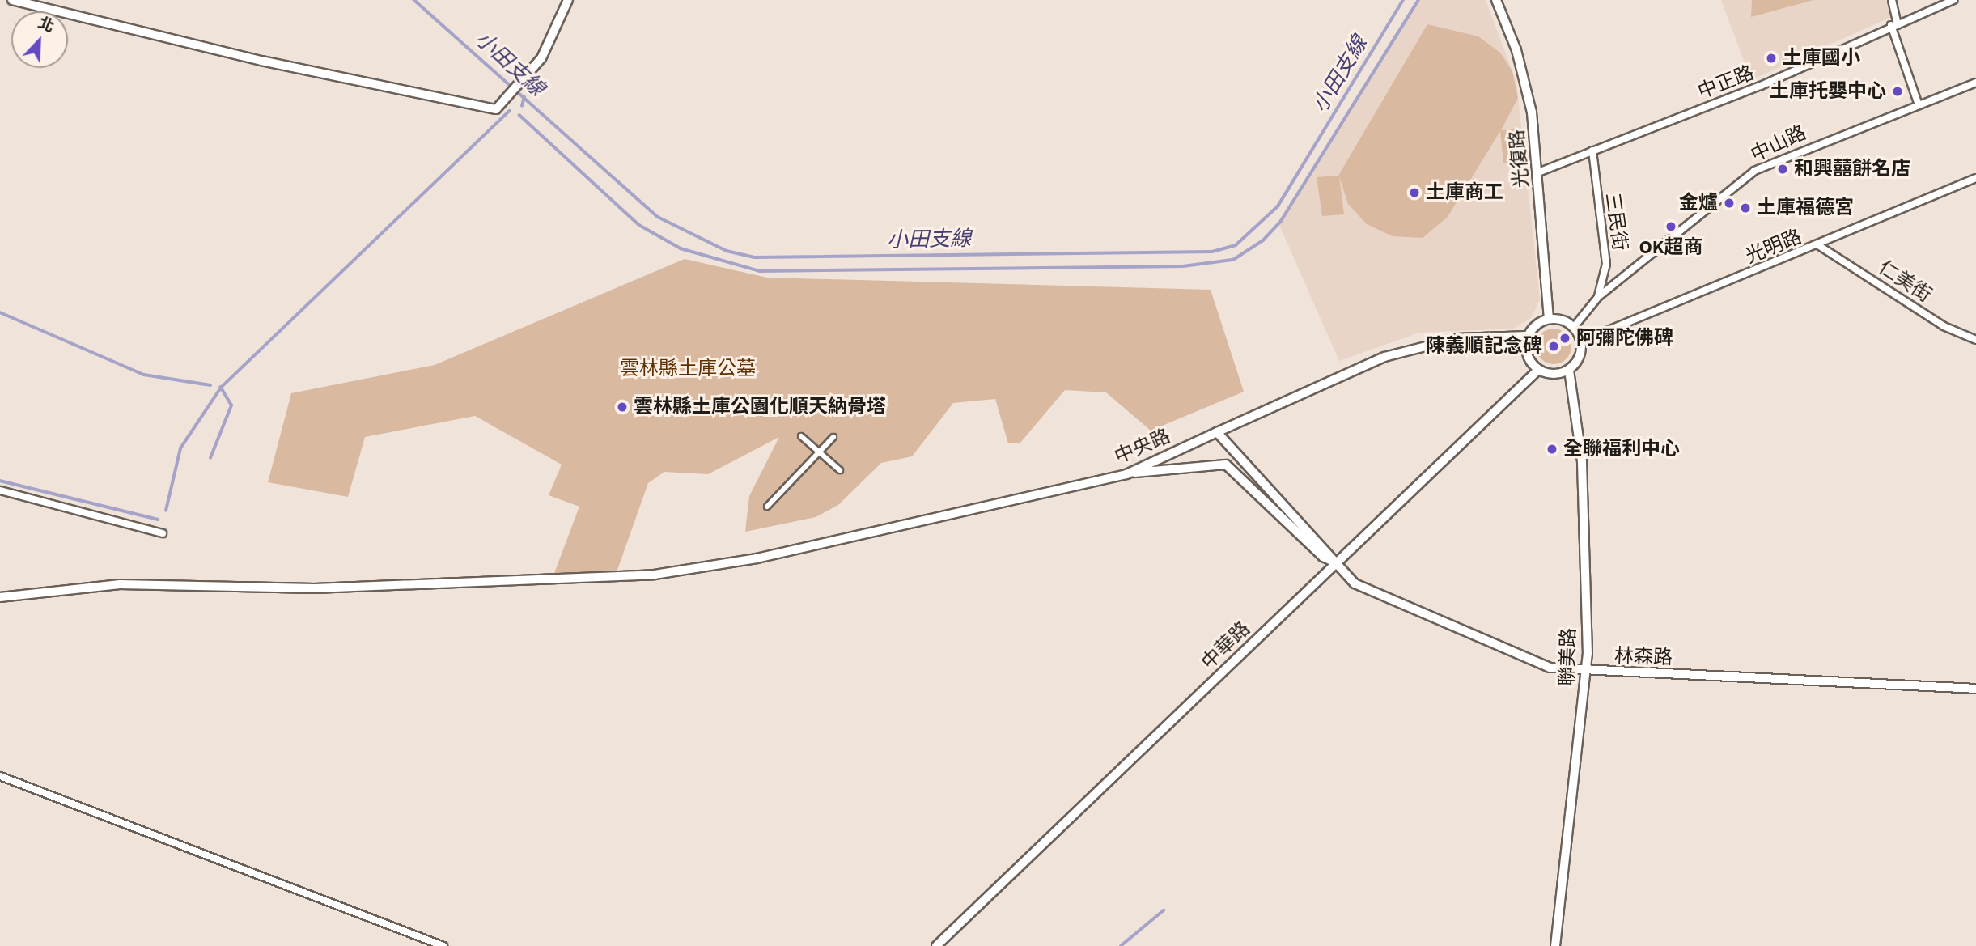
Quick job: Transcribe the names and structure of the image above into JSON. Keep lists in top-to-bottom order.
{
  "streets": {
    "main road": ["中央路", "中華路", "林森路"],
    "street": [
      "中正路",
      "中山路",
      "光復路",
      "三民街",
      "光明路",
      "仁美街",
      "聯美路"
    ]
  },
  "crossings": [
    ["中正路", "光復路"],
    ["中正路", "三民街"],
    ["中山路", "光復路"],
    ["中山路", "三民街"],
    ["中山路", "光明路"],
    ["中山路", "中央路"],
    ["中山路", "中華路"],
    ["中山路", "聯美路"],
    ["光復路", "光明路"],
    ["光復路", "中央路"],
    ["光復路", "中華路"],
    ["光復路", "聯美路"],
    ["光明路", "仁美街"],
    ["光明路", "中央路"],
    ["光明路", "中華路"],
    ["光明路", "聯美路"],
    ["中央路", "中華路"],
    ["中央路", "聯美路"],
    ["中央路", "林森路"],
    ["中華路", "聯美路"],
    ["中華路", "林森路"],
    ["聯美路", "林森路"]
  ],
  "water": ["小田支線"],
  "parks": ["雲林縣土庫公墓"],
  "places": [
    "土庫國小",
    "土庫托嬰中心",
    "和興囍餅名店",
    "土庫商工",
    "金爐",
    "土庫福德宮",
    "OK超商",
    "阿彌陀佛碑",
    "陳義順記念碑",
    "雲林縣土庫公園化順天納骨塔",
    "全聯福利中心"
  ],
  "north": "top right"
}
